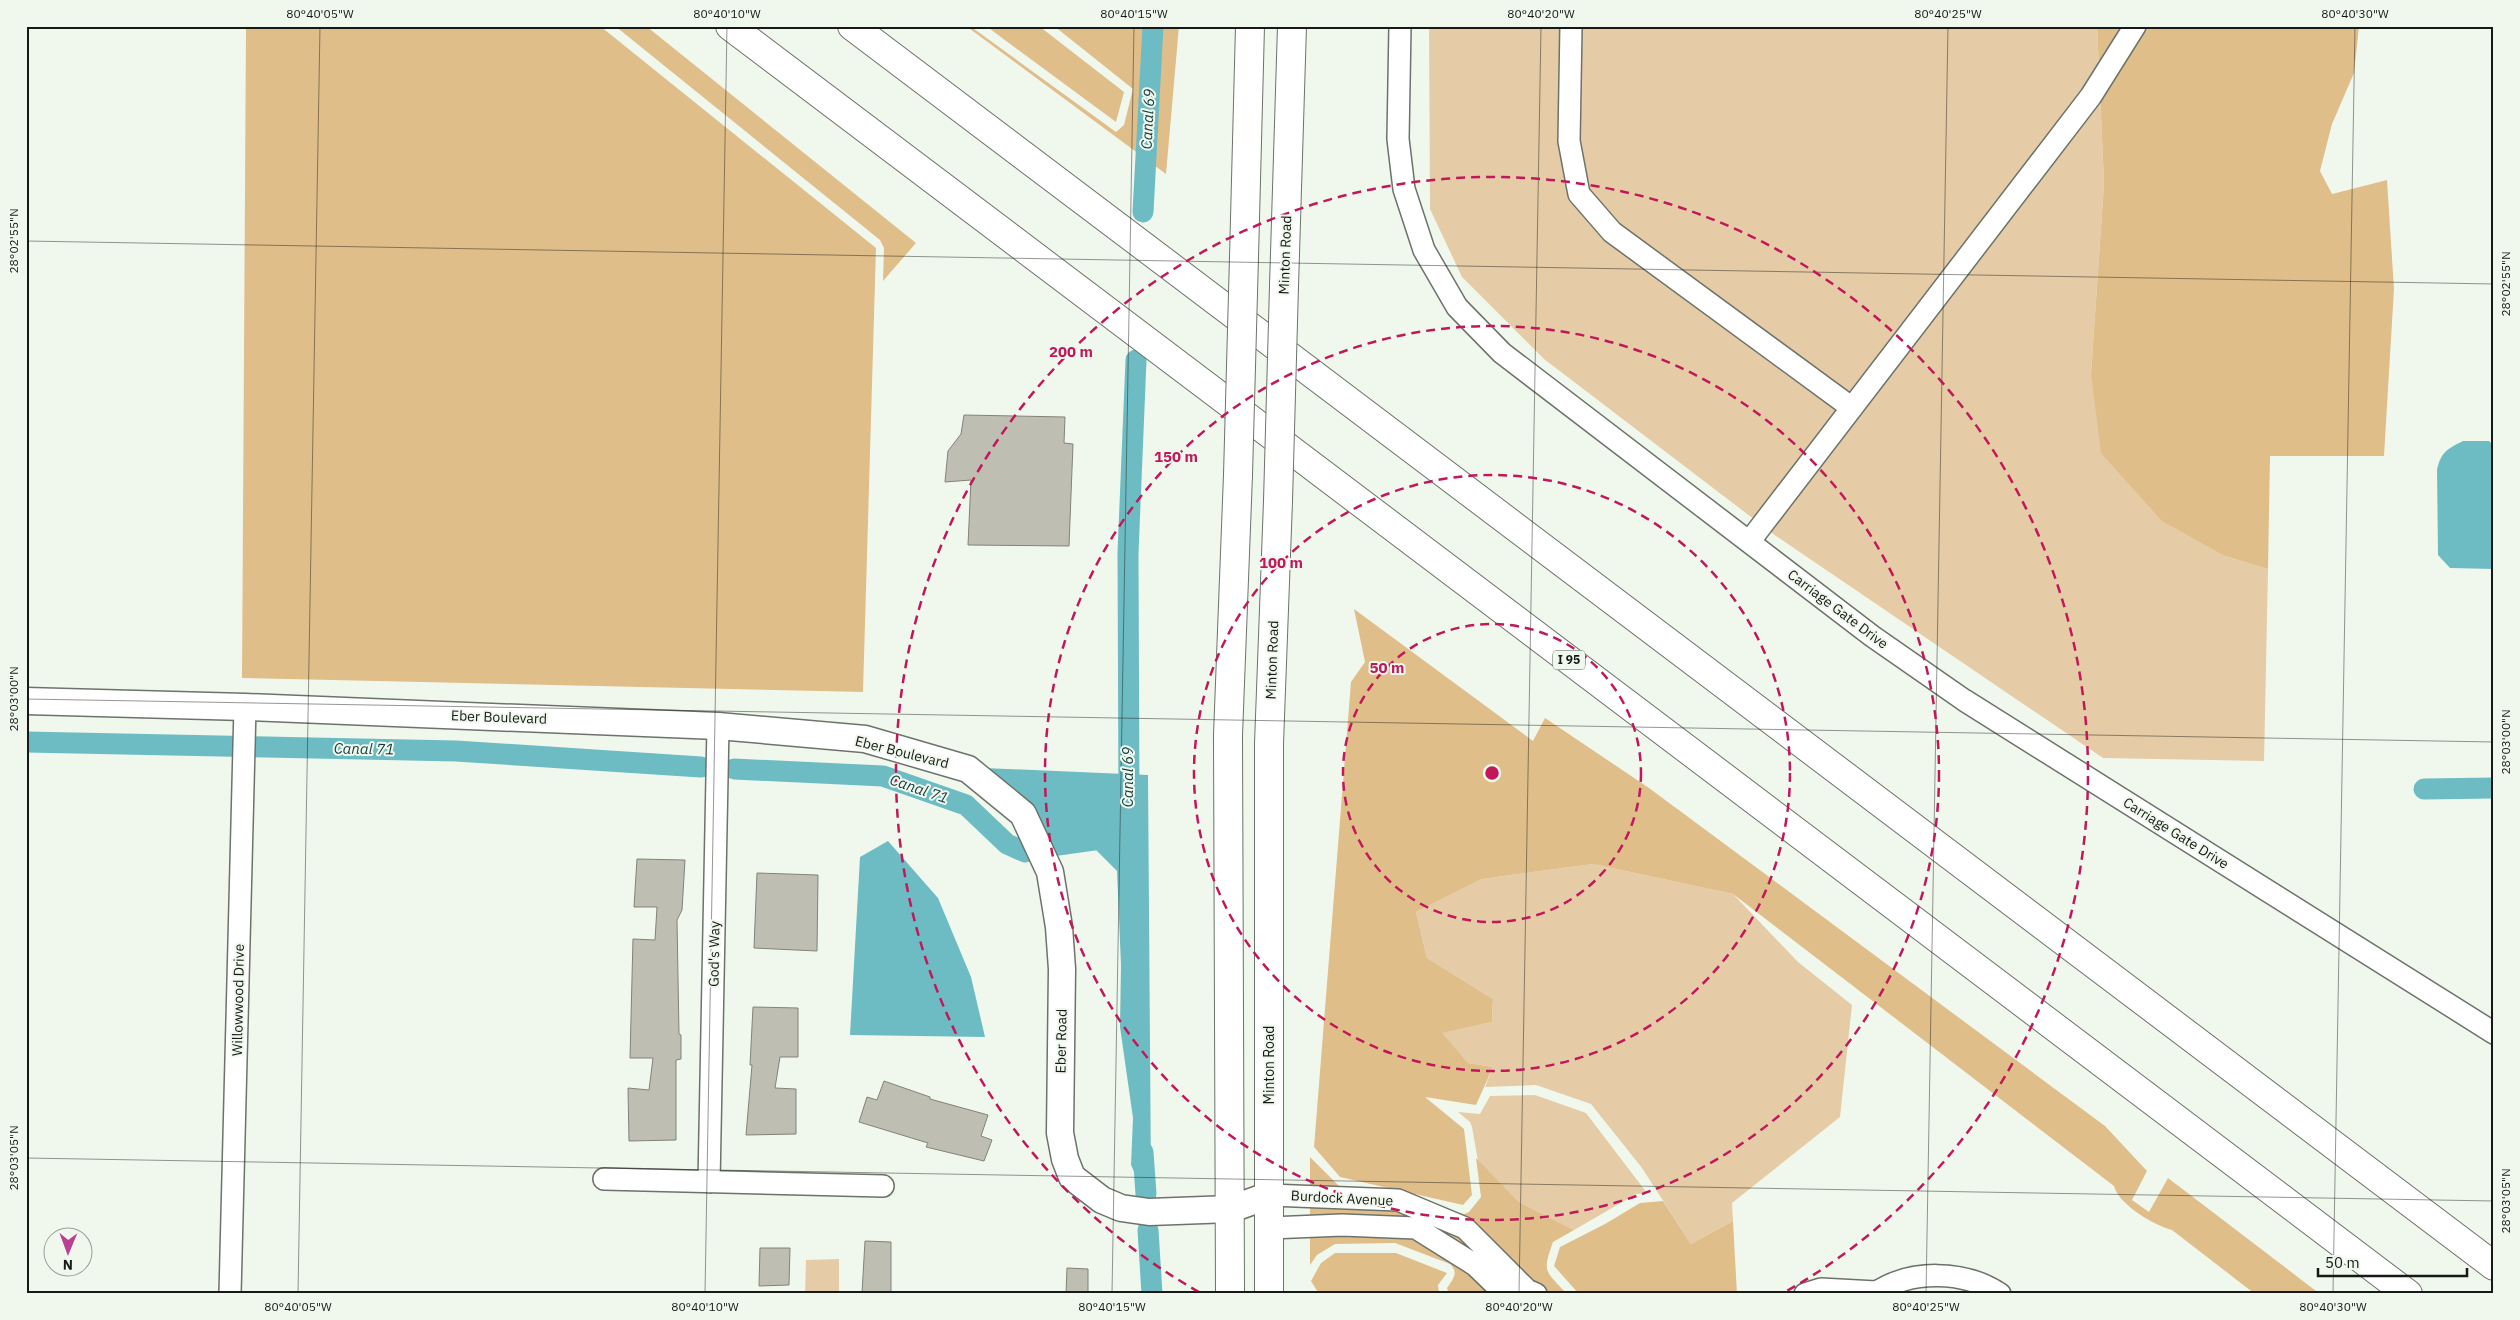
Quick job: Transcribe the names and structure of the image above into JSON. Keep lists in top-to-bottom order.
{
  "streets": {
    "main road": ["Minton Road", "I 95"],
    "street": [
      "Carriage Gate Drive",
      "Eber Boulevard",
      "God's Way",
      "Willowwood Drive",
      "Eber Road",
      "Burdock Avenue"
    ]
  },
  "crossings": [
    ["Minton Road", "Eber Road"],
    ["Minton Road", "Burdock Avenue"],
    ["Eber Boulevard", "God's Way"],
    ["Eber Boulevard", "Willowwood Drive"],
    ["Eber Boulevard", "Eber Road"],
    ["Eber Road", "Burdock Avenue"]
  ],
  "water": ["Canal 69", "Canal 71"],
  "scale_bar": "50 m",
  "north": "bottom",
  "coordinates": [
    "80°40'05\"W",
    "80°40'10\"W",
    "80°40'15\"W",
    "80°40'20\"W",
    "80°40'25\"W",
    "80°40'30\"W",
    "28°02'55\"N",
    "28°03'00\"N",
    "28°03'05\"N"
  ],
  "rings": [
    "200 m",
    "150 m",
    "100 m",
    "50 m"
  ]
}
